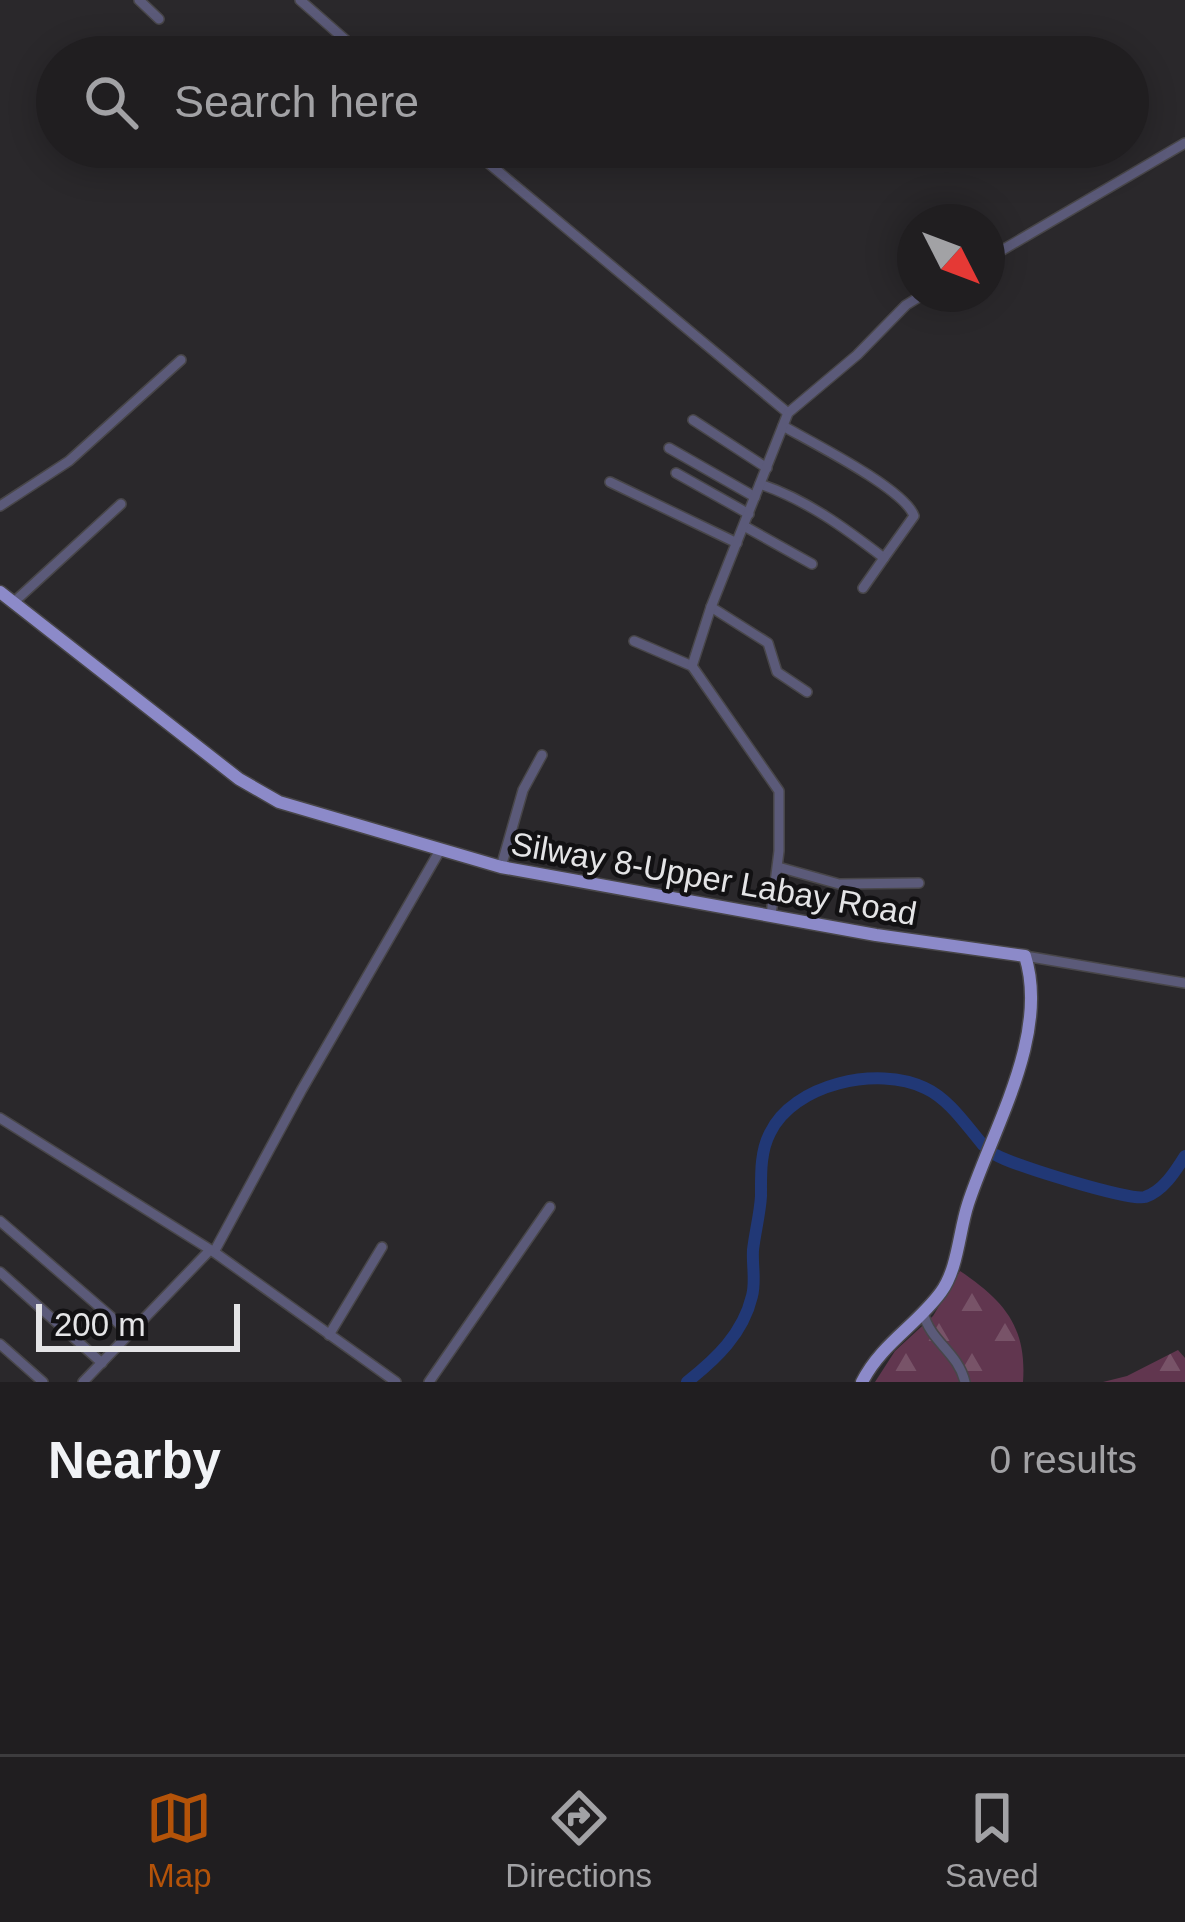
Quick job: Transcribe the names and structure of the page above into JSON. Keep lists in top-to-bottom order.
{
  "streets": {
    "main road": ["Silway 8-Upper Labay Road"]
  },
  "scale_bar": "200 m",
  "north": "bottom right",
  "page": {
    "search": "Search here",
    "scale": "200 m",
    "heading": ["Nearby", "0 results"],
    "nav": ["Map", "Directions", "Saved"]
  }
}
